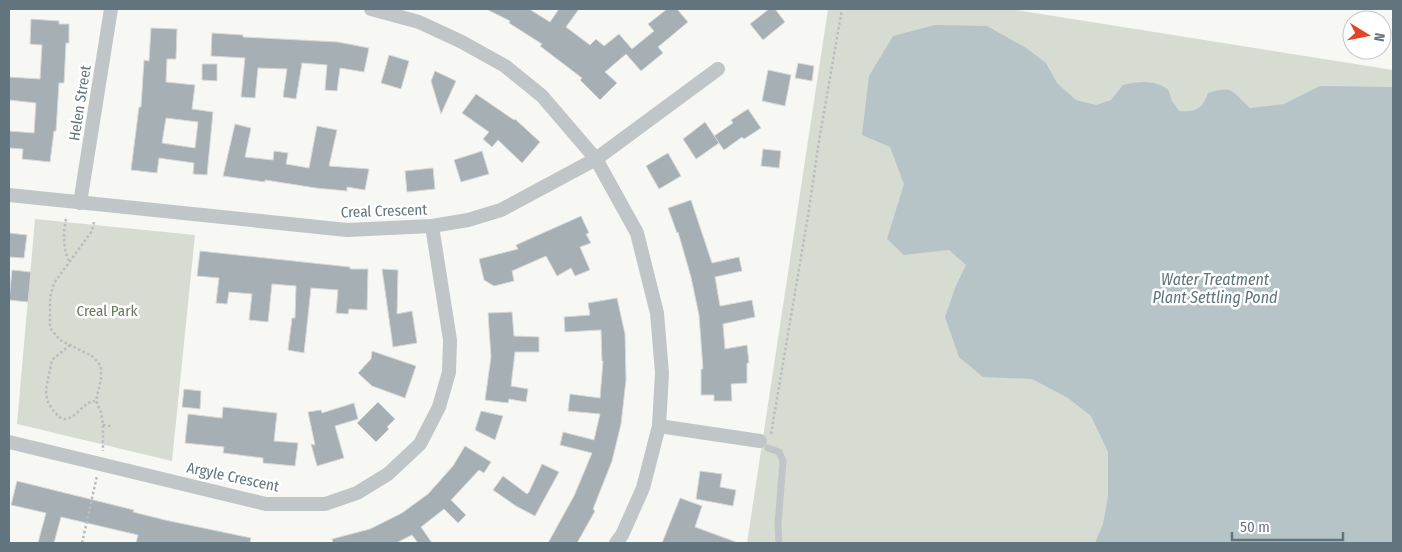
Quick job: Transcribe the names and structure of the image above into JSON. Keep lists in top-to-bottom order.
{
  "streets": {
    "street": ["Helen Street", "Creal Crescent", "Argyle Crescent"]
  },
  "crossings": [
    ["Helen Street", "Creal Crescent"],
    ["Creal Crescent", "Argyle Crescent"]
  ],
  "water": ["Water Treatment Plant Settling Pond"],
  "parks": ["Creal Park"],
  "scale_bar": "50 m",
  "north": "right"
}
